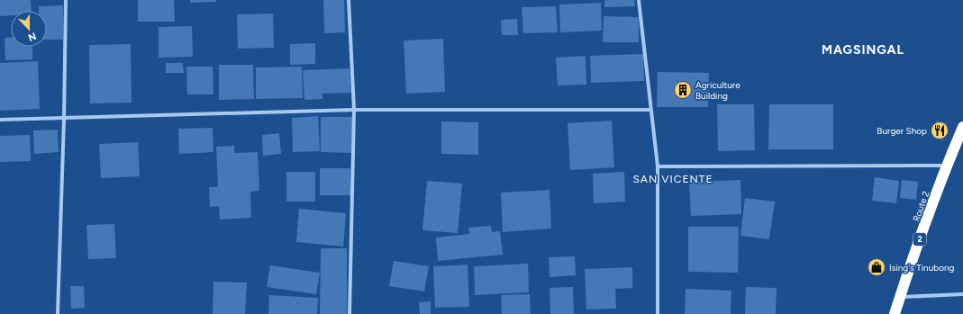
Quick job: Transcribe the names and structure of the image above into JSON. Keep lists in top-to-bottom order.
{
  "streets": {
    "highway": ["Route 2", "2"]
  },
  "districts": ["MAGSINGAL", "SAN VICENTE"],
  "places": {
    "building": ["Agriculture Building"],
    "restaurant": ["Burger Shop"],
    "shop": ["Ising's Tinubong"]
  },
  "north": "bottom"
}
